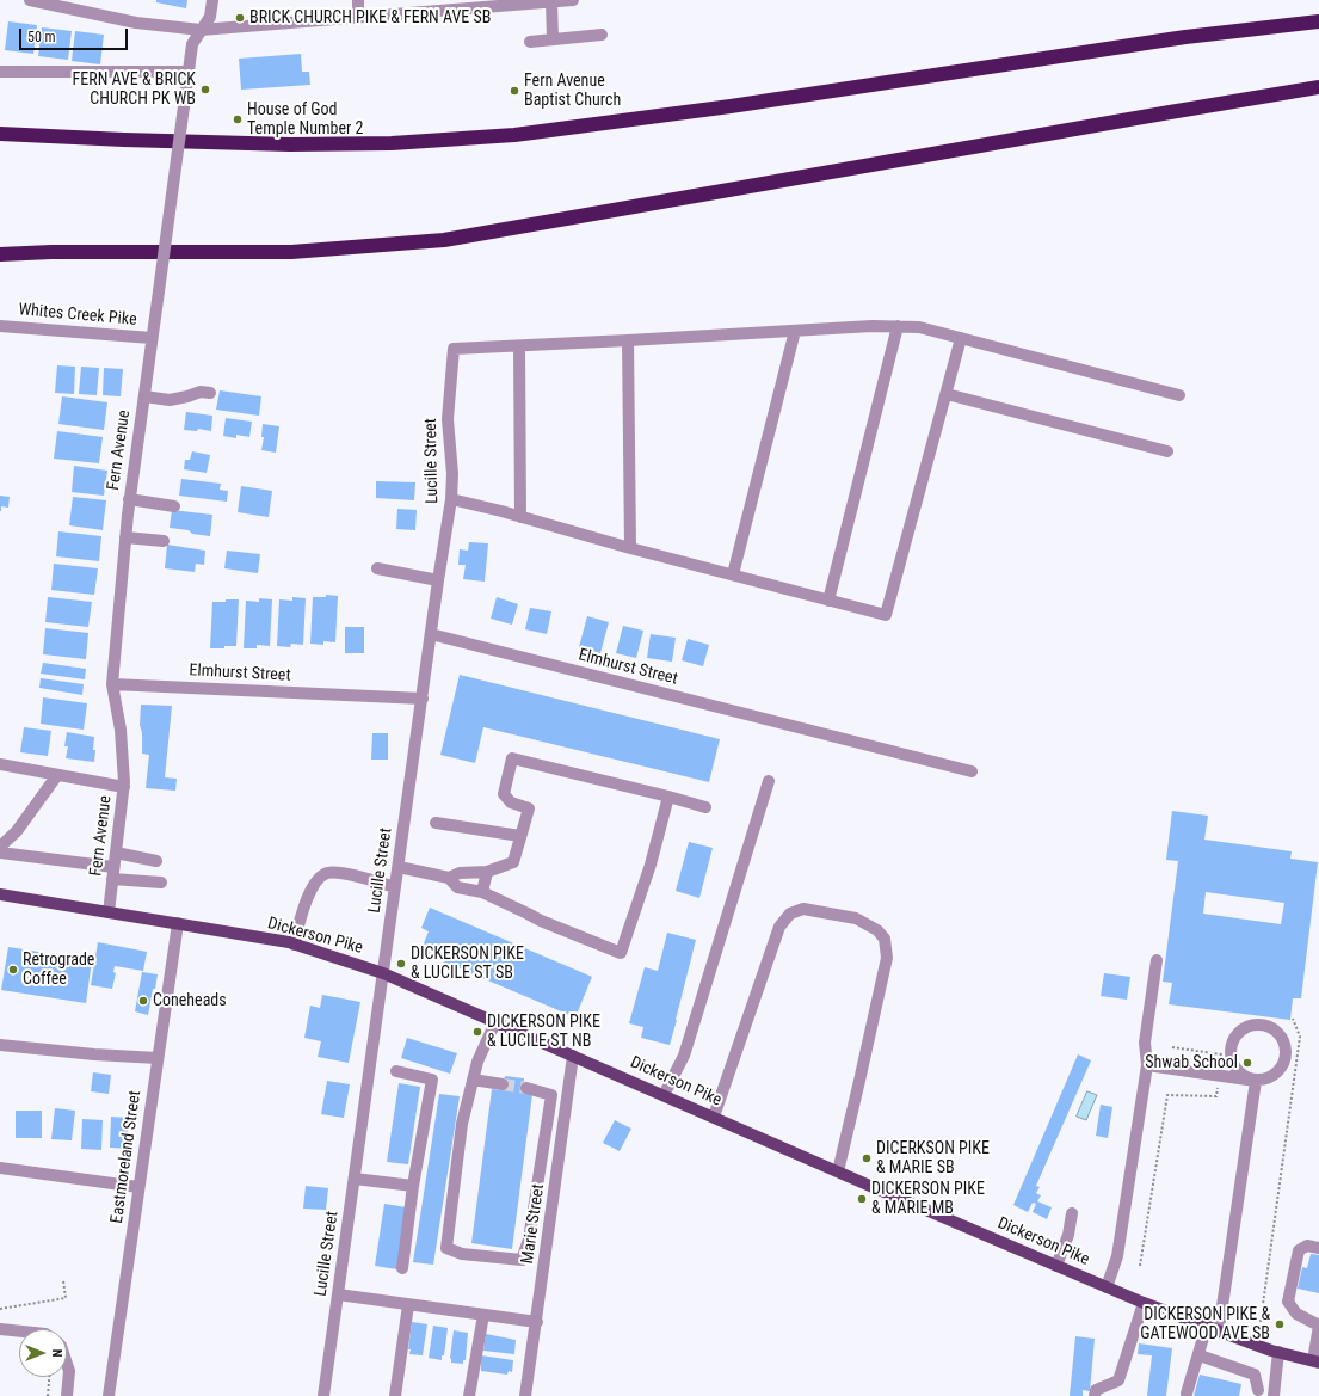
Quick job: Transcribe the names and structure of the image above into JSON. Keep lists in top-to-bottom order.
{
  "streets": {
    "main road": ["Dickerson Pike"],
    "street": [
      "Whites Creek Pike",
      "Fern Avenue",
      "Lucille Street",
      "Elmhurst Street",
      "Eastmoreland Street",
      "Marie Street"
    ]
  },
  "crossings": [
    ["Whites Creek Pike", "Fern Avenue"],
    ["Fern Avenue", "Elmhurst Street"],
    ["Fern Avenue", "Dickerson Pike"],
    ["Lucille Street", "Elmhurst Street"],
    ["Lucille Street", "Dickerson Pike"],
    ["Dickerson Pike", "Eastmoreland Street"],
    ["Dickerson Pike", "Marie Street"]
  ],
  "places": [
    "BRICK CHURCH PIKE & FERN AVE SB",
    "FERN AVE & BRICK CHURCH PK WB",
    "Fern Avenue Baptist Church",
    "House of God Temple Number 2",
    "DICKERSON PIKE & LUCILE ST SB",
    "Retrograde Coffee",
    "Coneheads",
    "DICKERSON PIKE & LUCILE ST NB",
    "Shwab School",
    "DICERKSON PIKE & MARIE SB",
    "DICKERSON PIKE & MARIE MB",
    "DICKERSON PIKE & GATEWOOD AVE SB"
  ],
  "scale_bar": "50 m",
  "north": "right"
}
